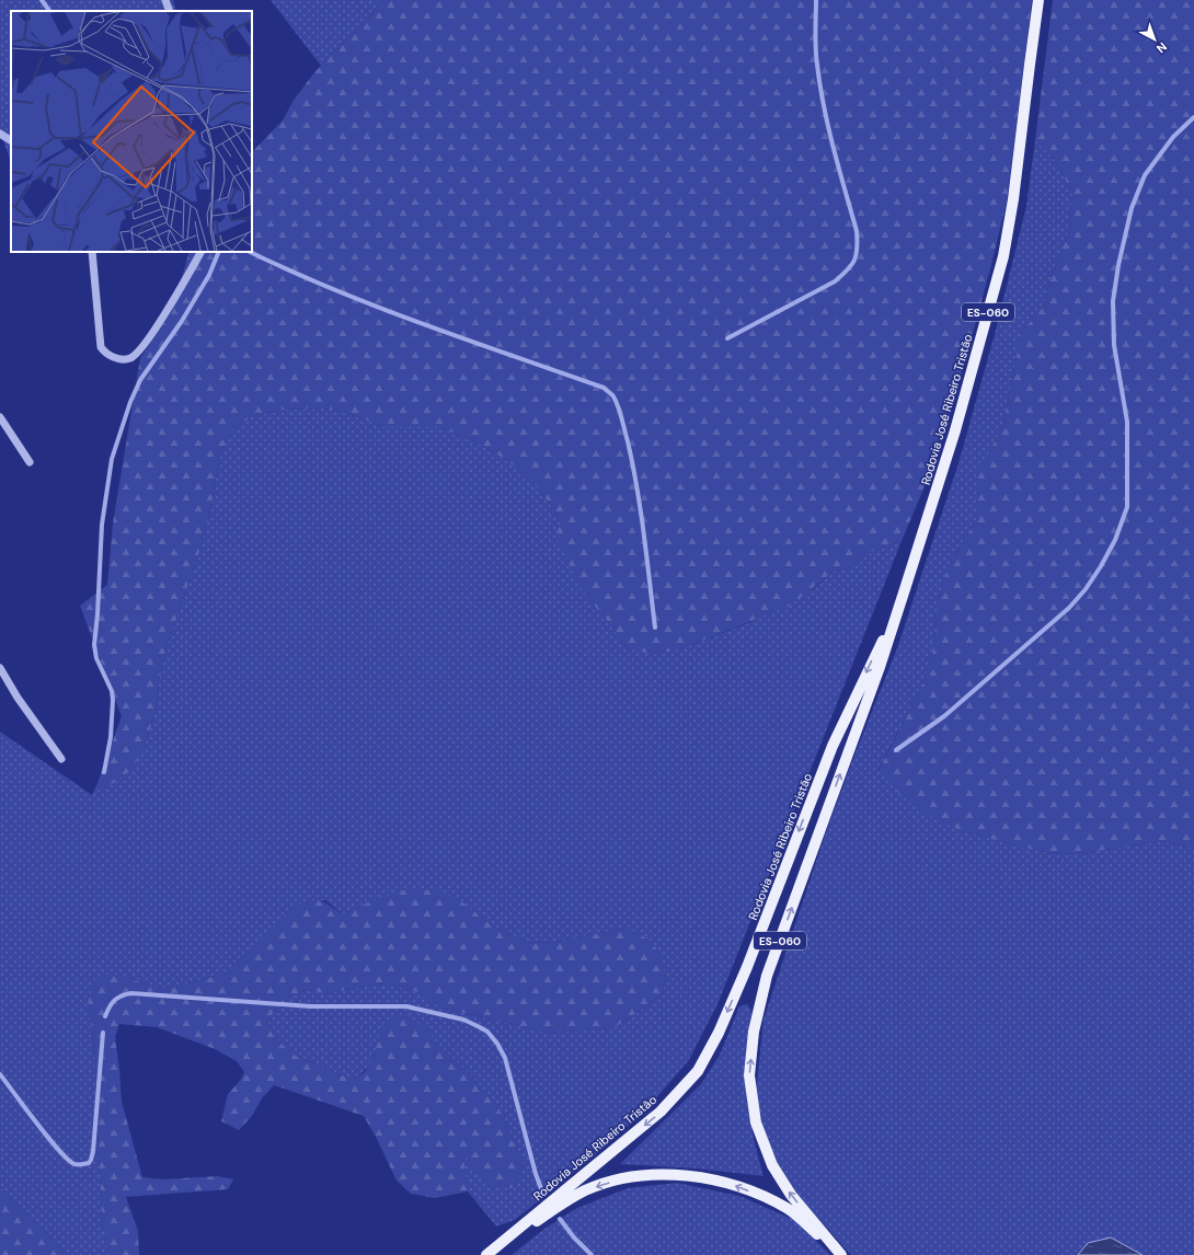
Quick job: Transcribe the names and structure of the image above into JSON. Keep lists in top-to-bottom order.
{
  "streets": {
    "main road": ["ES-060", "Rodovia José Ribeiro Tristão"]
  },
  "north": "bottom right"
}
